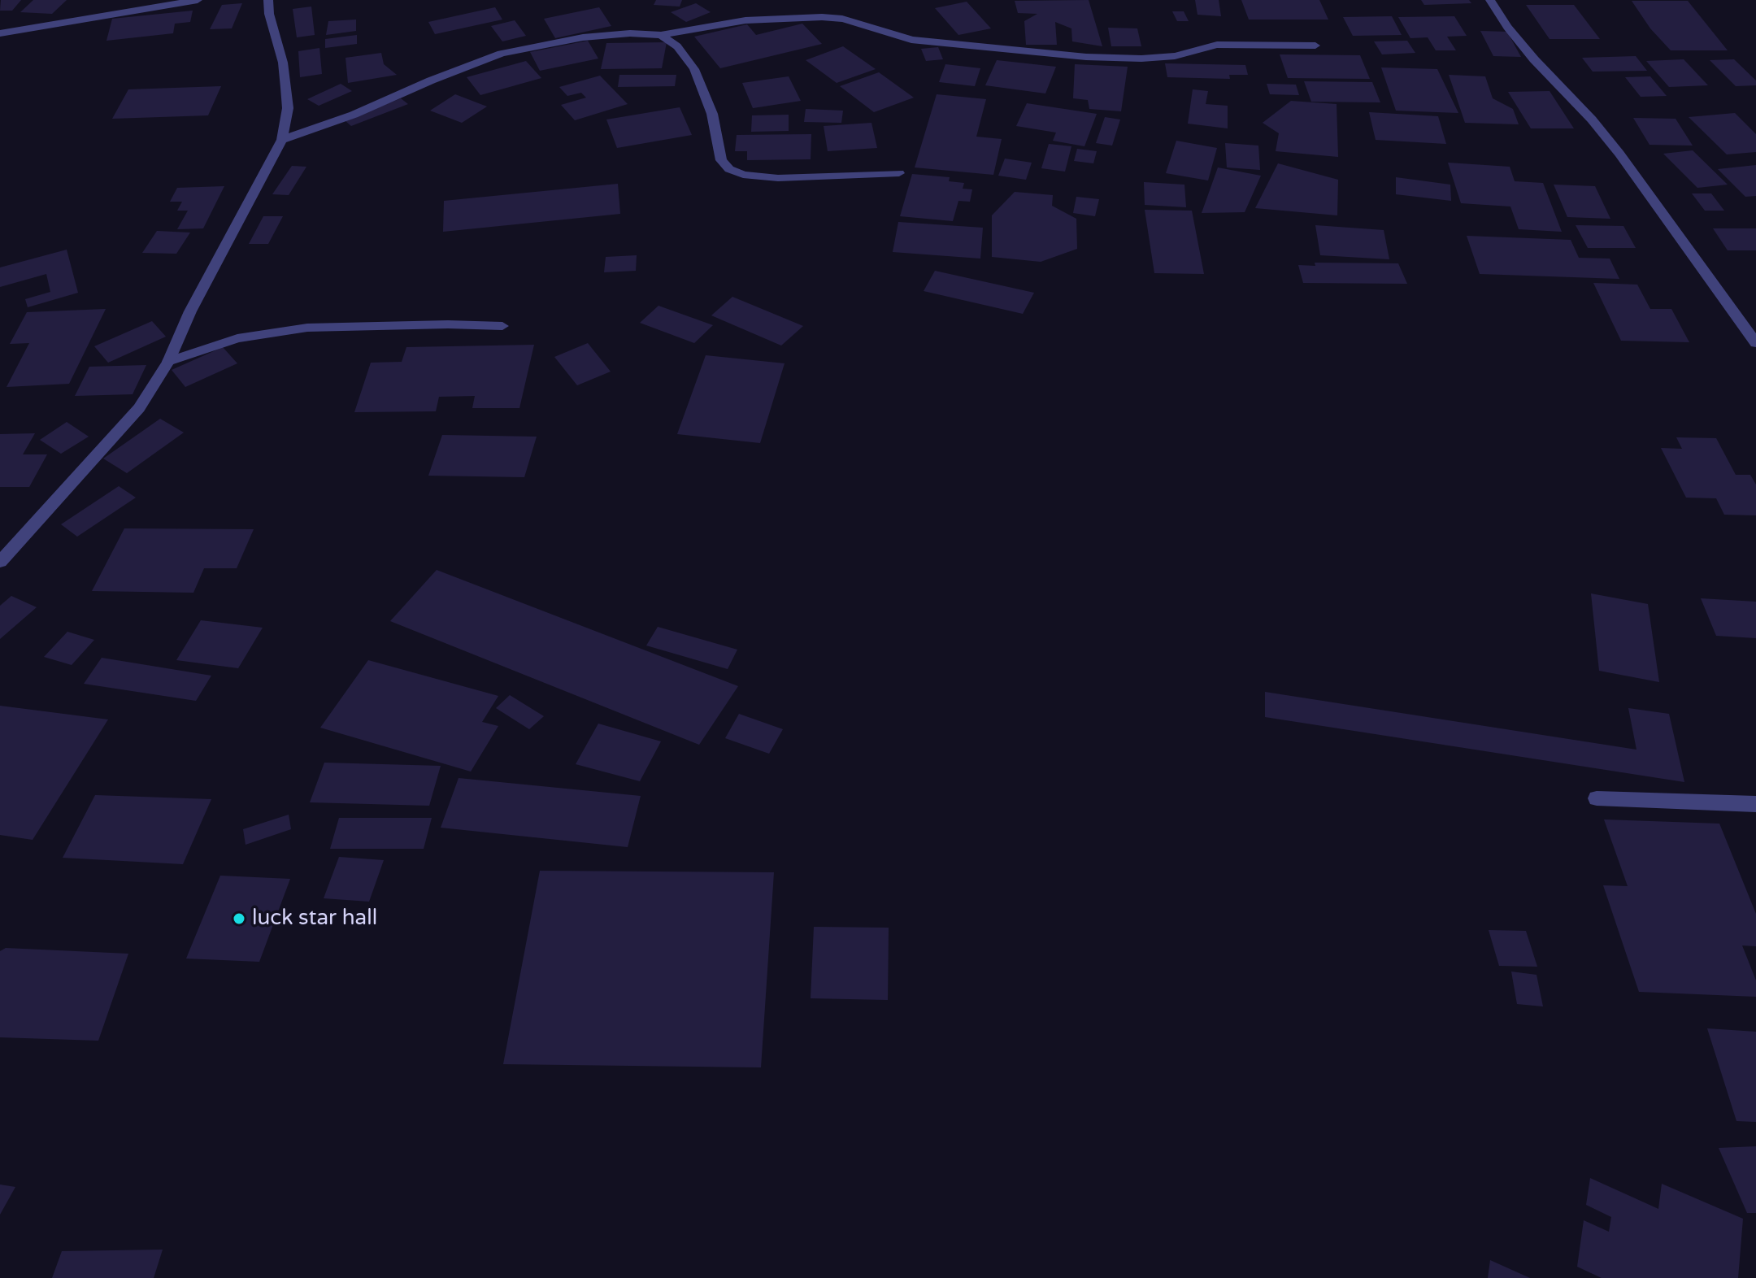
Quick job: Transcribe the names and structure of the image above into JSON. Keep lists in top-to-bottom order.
{
  "places": ["luck star hall"]
}
